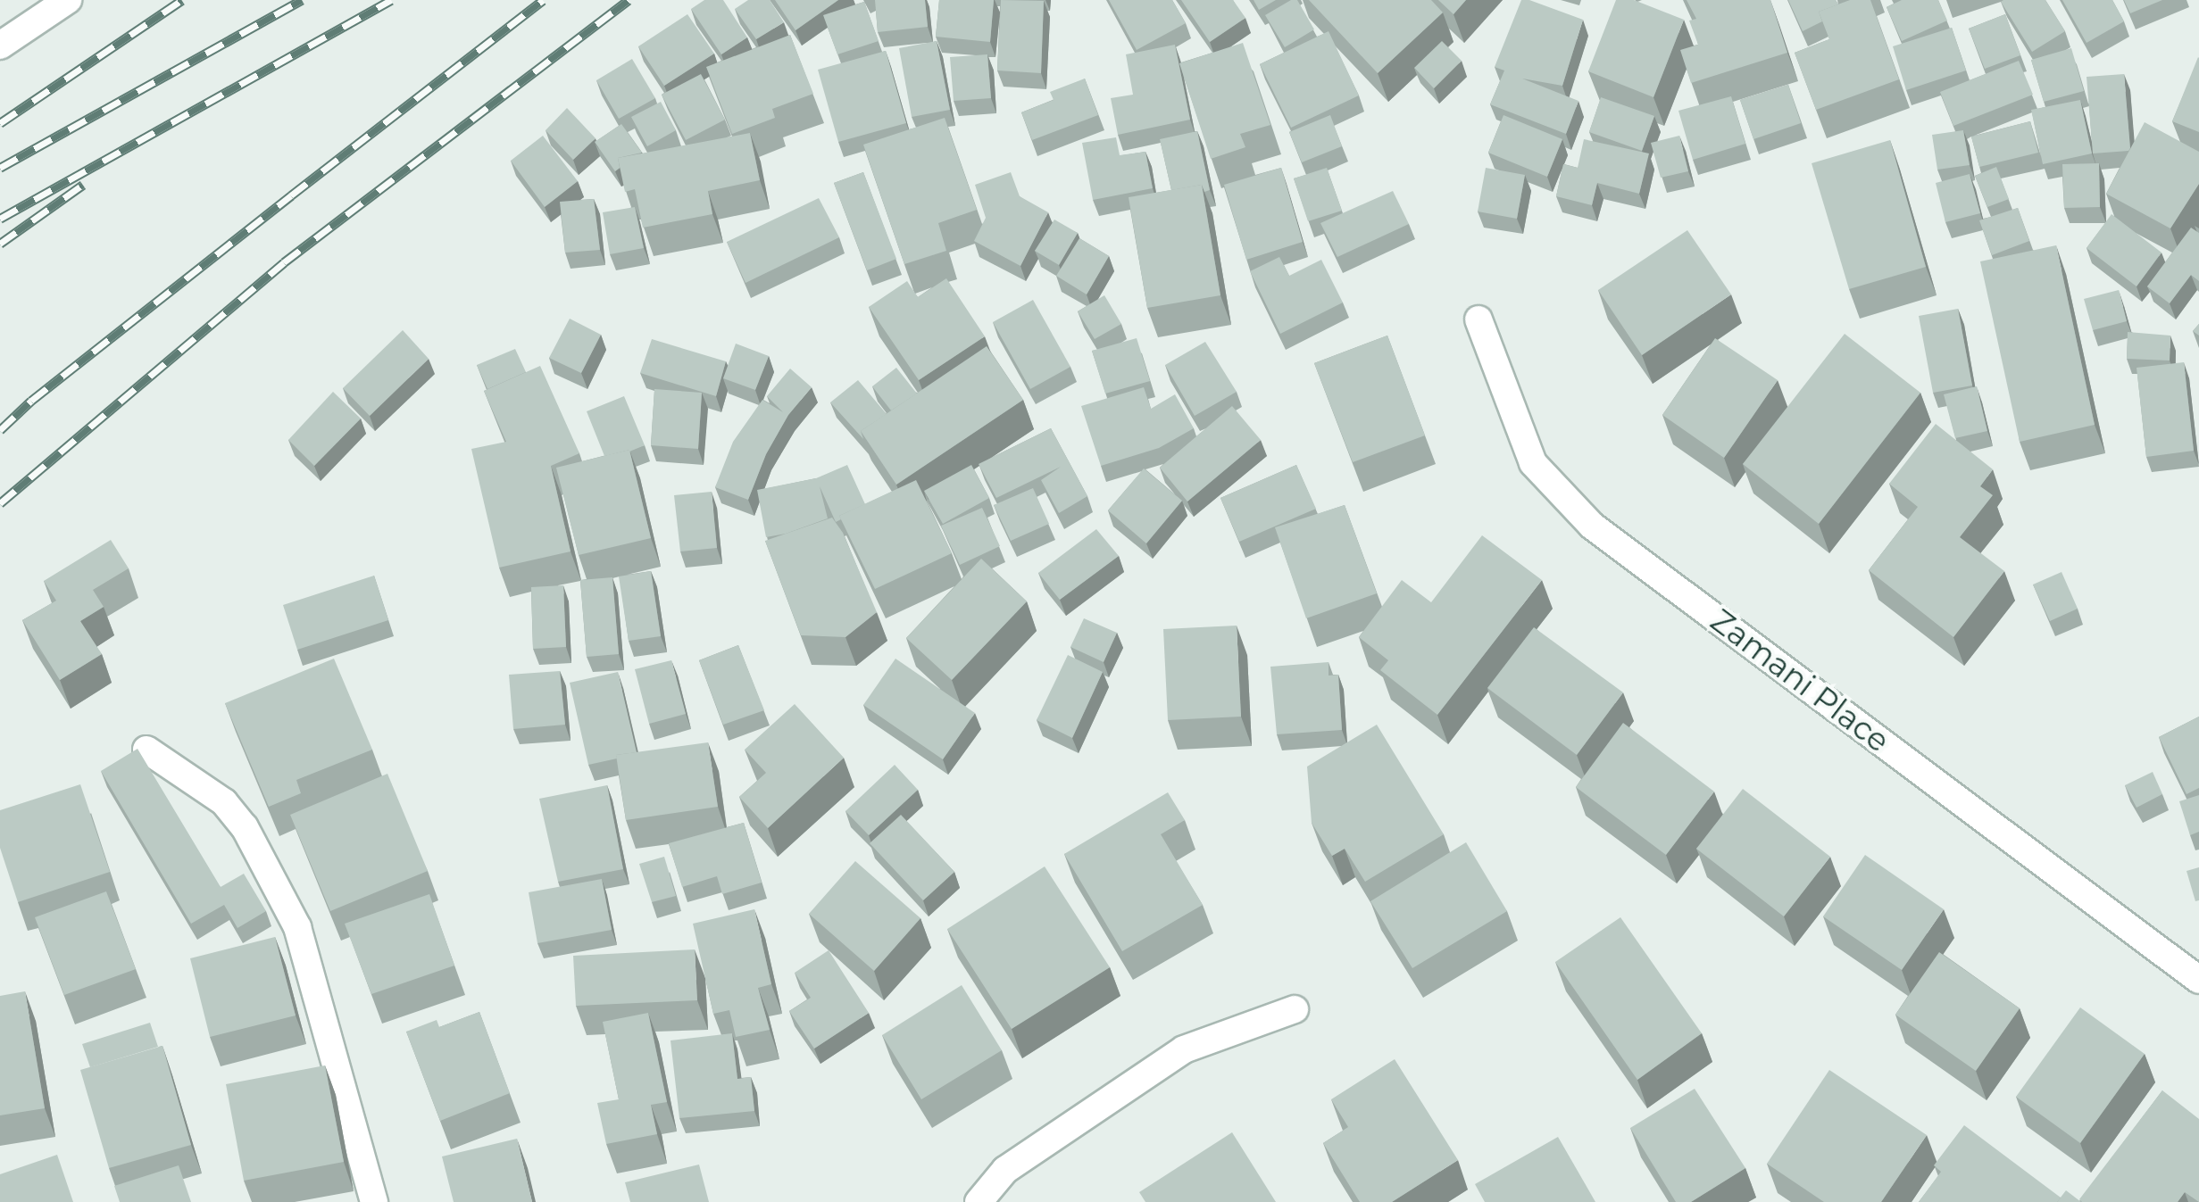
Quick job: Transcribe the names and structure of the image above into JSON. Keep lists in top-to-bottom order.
{
  "streets": {
    "street": ["Zamani Place"]
  }
}
